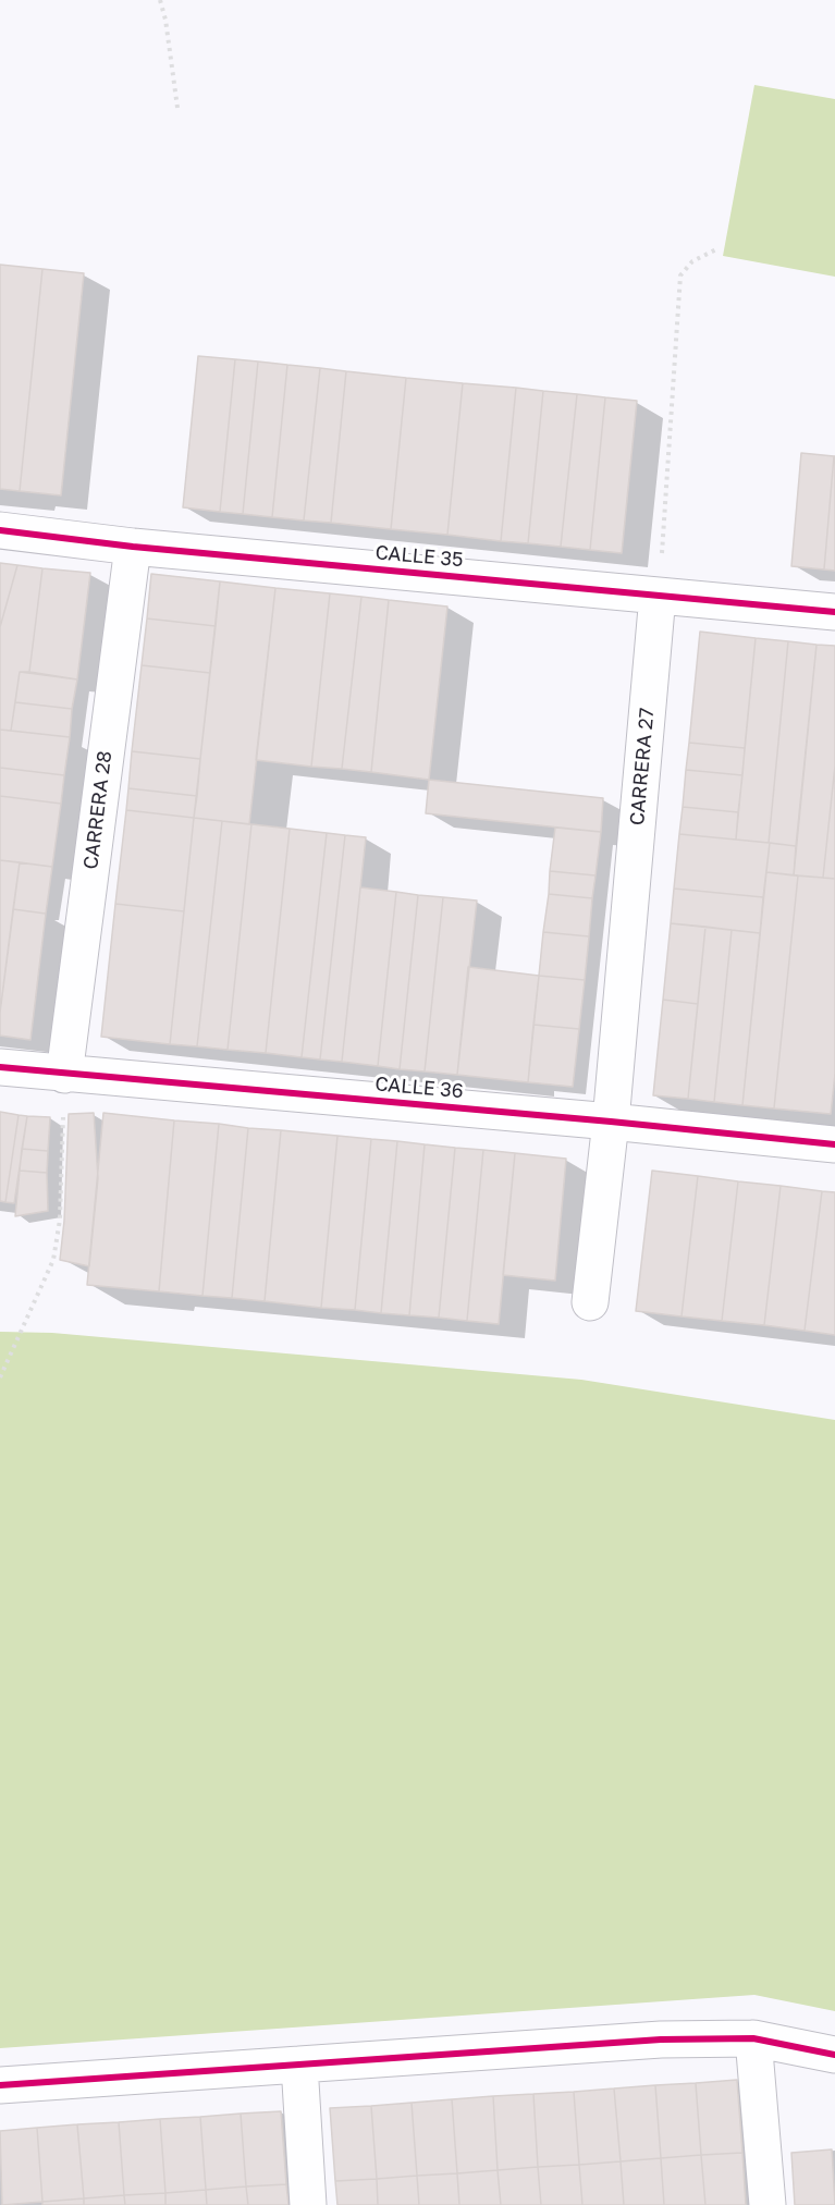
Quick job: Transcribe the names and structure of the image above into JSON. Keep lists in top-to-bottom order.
{
  "streets": {
    "street": [
      "CALLE 35",
      "CARRERA 27",
      "CARRERA 28",
      "CALLE 36"
    ]
  },
  "crossings": [
    ["CALLE 35", "CARRERA 27"],
    ["CALLE 35", "CARRERA 28"],
    ["CARRERA 27", "CALLE 36"],
    ["CARRERA 28", "CALLE 36"]
  ]
}
